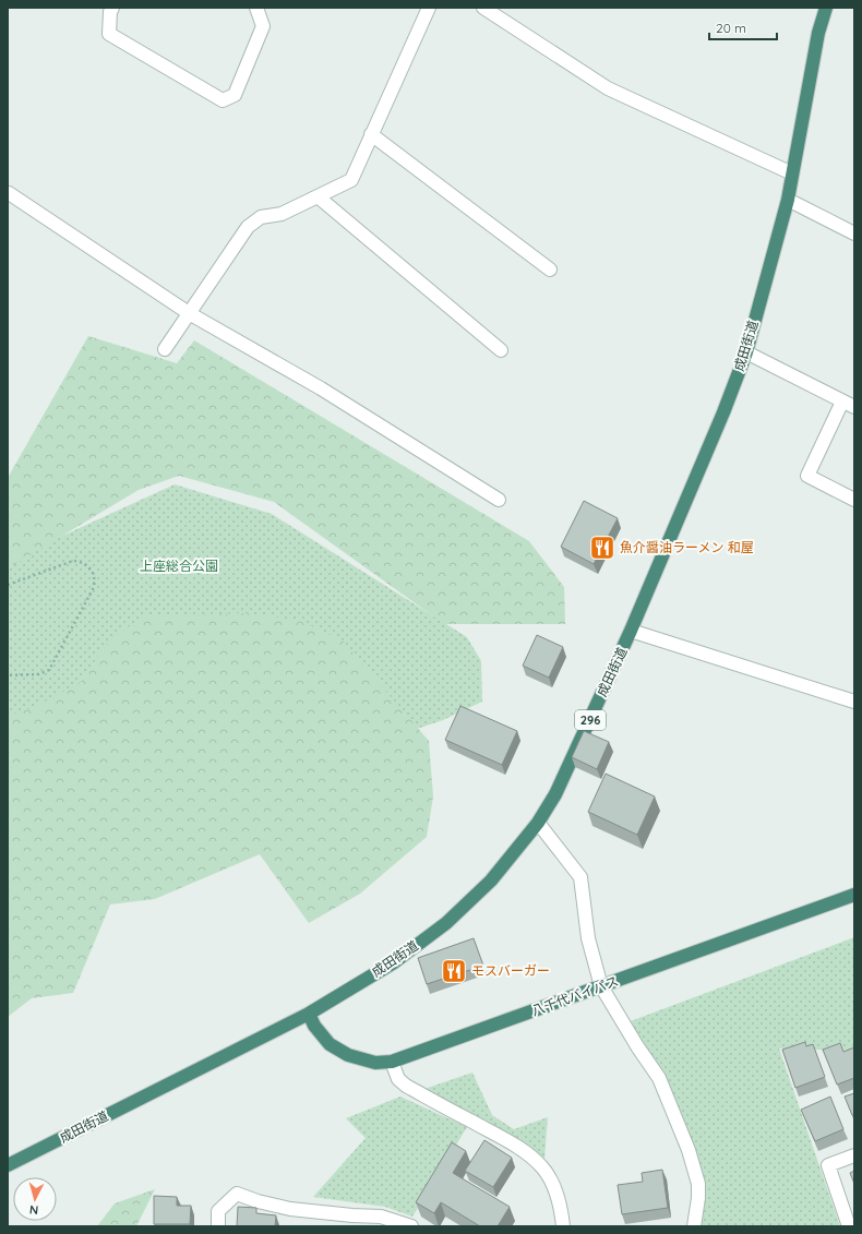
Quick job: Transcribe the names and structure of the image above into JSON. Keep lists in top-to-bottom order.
{
  "streets": {
    "highway": ["成田街道", "296", "八千代バイパス"]
  },
  "crossings": [
    ["成田街道", "八千代バイパス"]
  ],
  "parks": ["上座総合公園"],
  "places": {
    "restaurant": ["魚介醤油ラーメン 和屋", "モスバーガー"]
  },
  "scale_bar": "20 m",
  "north": "bottom"
}
